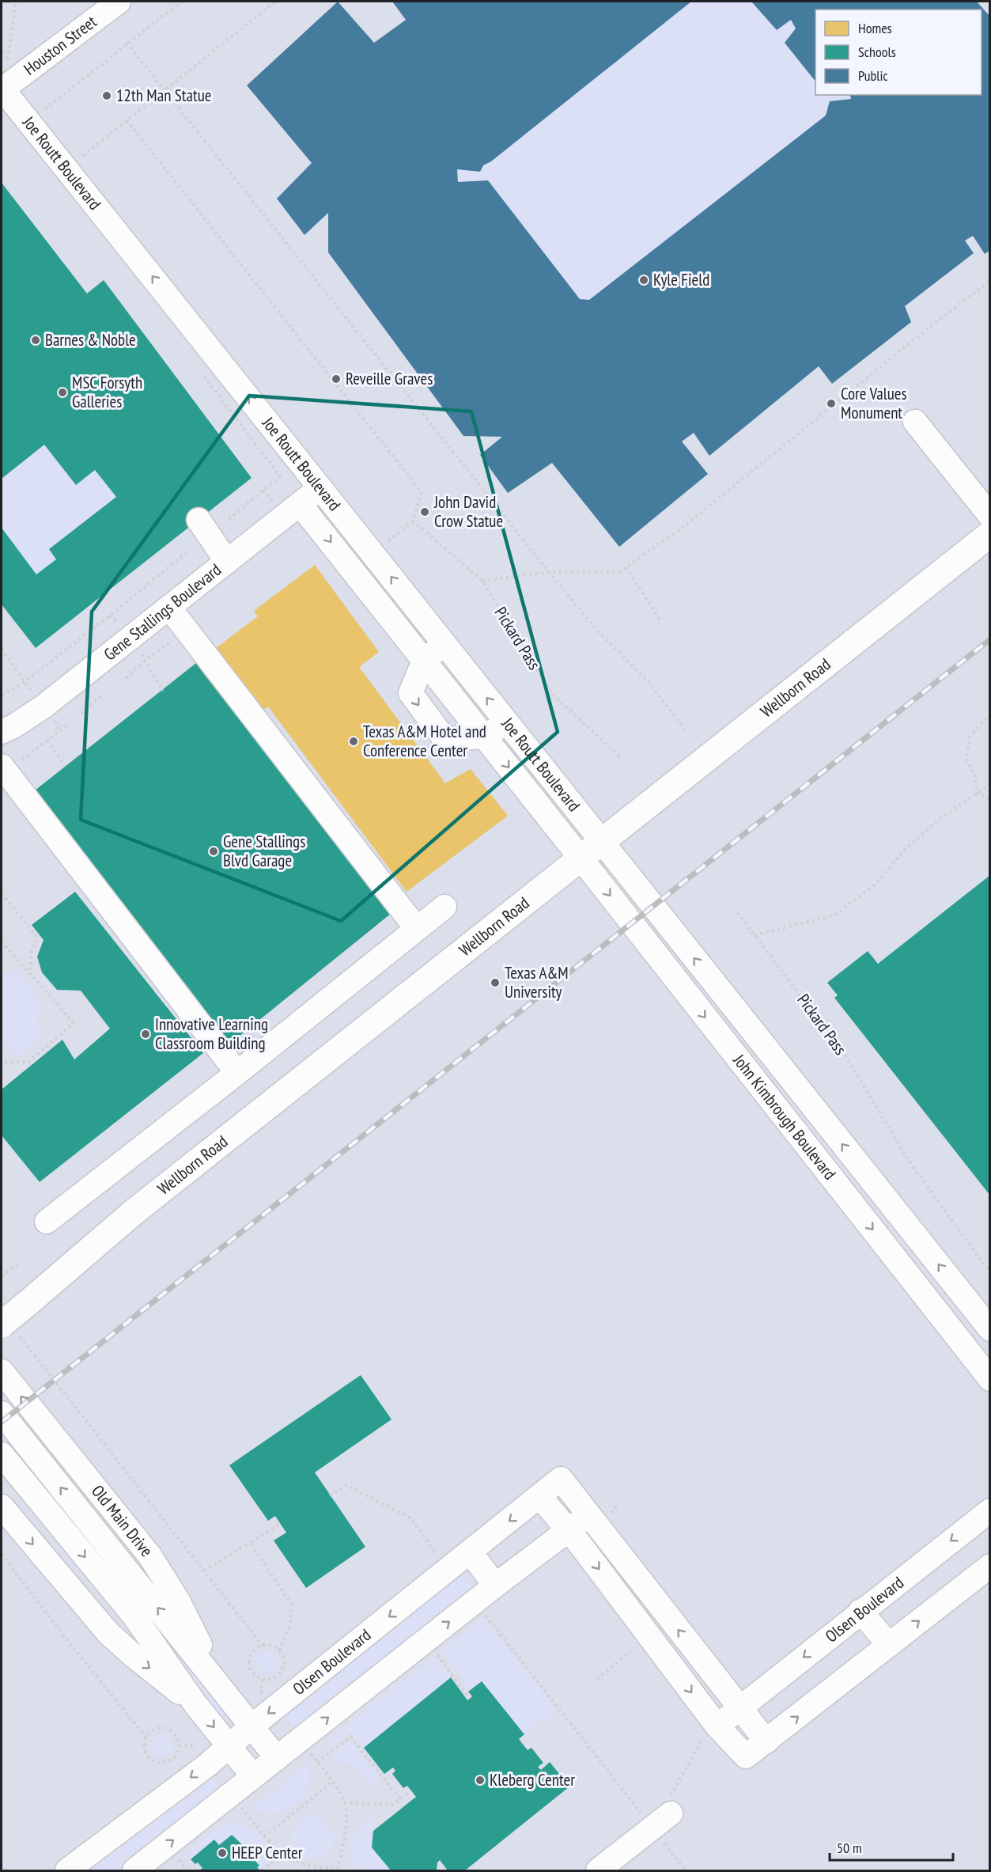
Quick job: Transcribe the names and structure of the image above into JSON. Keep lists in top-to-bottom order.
{
  "streets": {
    "main road": ["Wellborn Road"],
    "street": [
      "Houston Street",
      "Joe Routt Boulevard",
      "Gene Stallings Boulevard",
      "John Kimbrough Boulevard",
      "Old Main Drive",
      "Olsen Boulevard"
    ],
    "path": ["Pickard Pass"]
  },
  "crossings": [
    ["Houston Street", "Joe Routt Boulevard"],
    ["Joe Routt Boulevard", "Gene Stallings Boulevard"],
    ["Joe Routt Boulevard", "Wellborn Road"],
    ["Joe Routt Boulevard", "John Kimbrough Boulevard"],
    ["Wellborn Road", "John Kimbrough Boulevard"],
    ["Old Main Drive", "Olsen Boulevard"]
  ],
  "places": [
    "12th Man Statue",
    "Kyle Field",
    "Barnes & Noble",
    "Reveille Graves",
    "MSC Forsyth Galleries",
    "Core Values Monument",
    "John David Crow Statue",
    "Texas A&M Hotel and Conference Center",
    "Gene Stallings Blvd Garage",
    "Texas A&M University",
    "Innovative Learning Classroom Building",
    "Kleberg Center",
    "HEEP Center"
  ],
  "legend": ["Homes", "Schools", "Public"],
  "scale_bar": "50 m"
}
